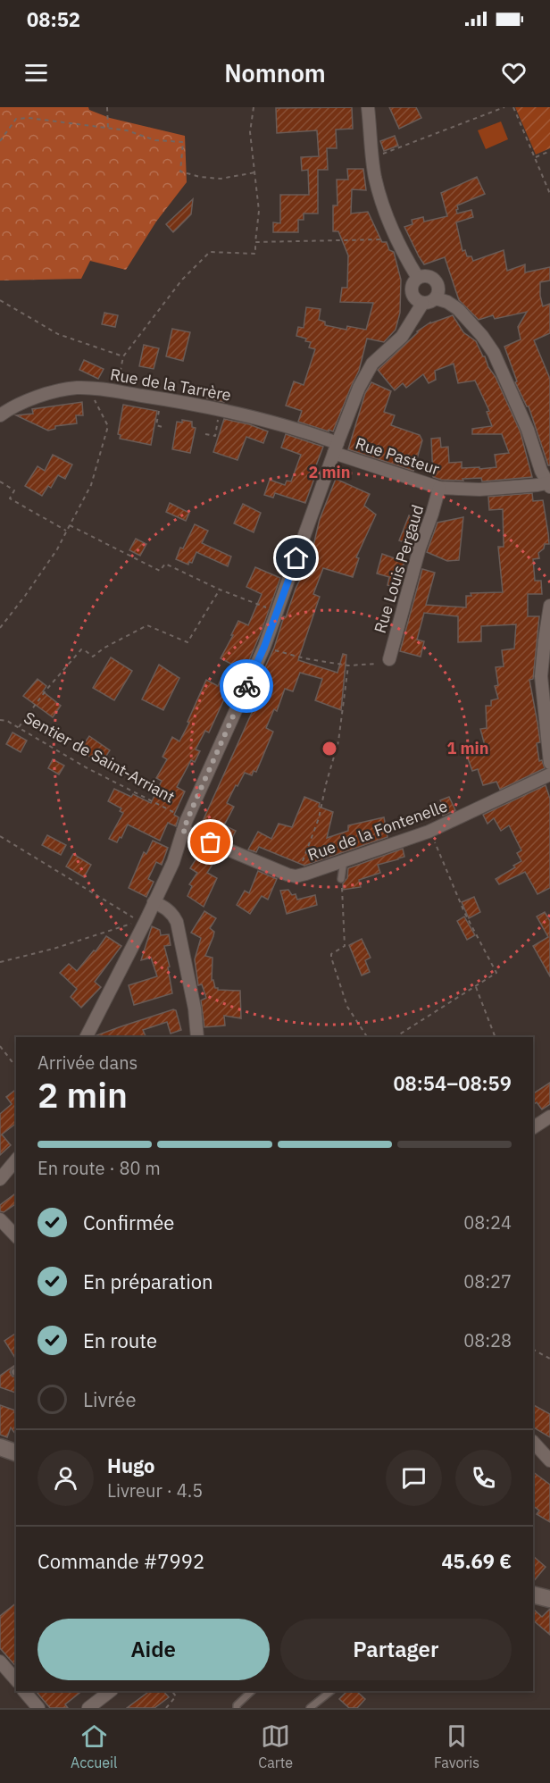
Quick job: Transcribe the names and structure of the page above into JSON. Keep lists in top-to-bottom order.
{
  "streets": {
    "street": [
      "Rue de la Tarrère",
      "Rue Pasteur",
      "Rue Louis Pergaud",
      "Rue de la Fontenelle"
    ],
    "path": ["Sentier de Saint-Arriant"]
  },
  "crossings": [
    ["Rue de la Tarrère", "Rue Pasteur"],
    ["Rue Pasteur", "Rue Louis Pergaud"],
    ["Sentier de Saint-Arriant", "Rue de la Fontenelle"]
  ],
  "page": {
    "status": "08:52",
    "header": "Nomnom",
    "heading": ["2 min", "Arrivée dans", "08:54–08:59"],
    "panel": [
      "Hugo",
      "Livreur · 4.5",
      "Commande #7992",
      "45.69 €"
    ],
    "bar": "En route · 80 m",
    "list": [
      ["Confirmée", "08:24"],
      ["En préparation", "08:27"],
      ["En route", "08:28"],
      "Livrée"
    ],
    "buttons": ["Aide", "Partager"],
    "tabs": ["Accueil", "Carte", "Favoris"]
  },
  "rings": ["2 min", "1 min"]
}
